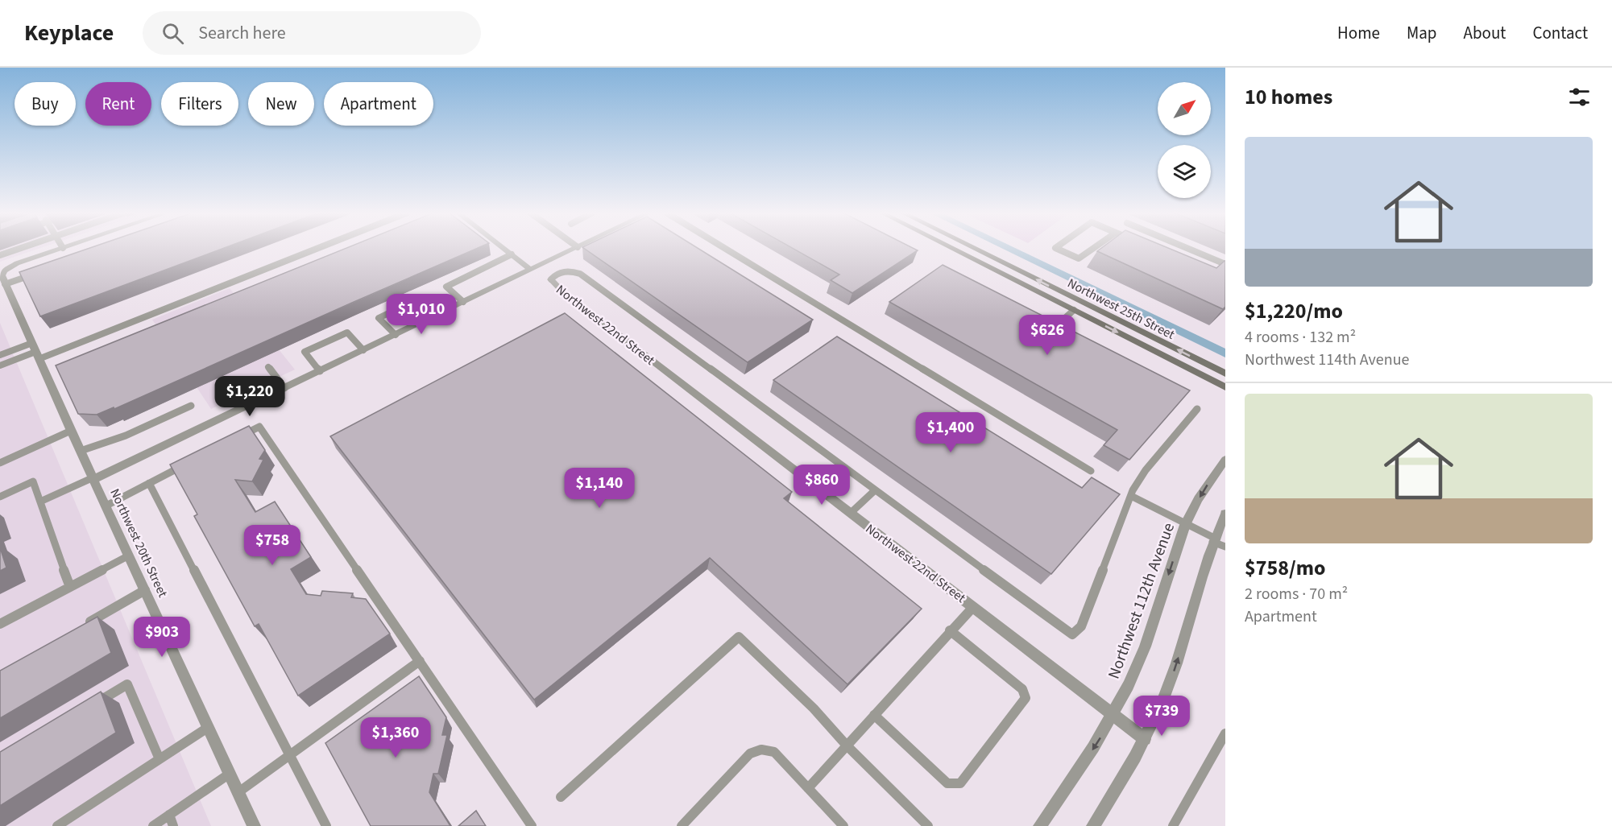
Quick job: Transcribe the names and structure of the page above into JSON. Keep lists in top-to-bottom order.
{
  "streets": {
    "main road": ["Northwest 25th Street"],
    "street": ["Northwest 22nd Street", "Northwest 20th Street", "Northwest 112th Avenue"]
  },
  "crossings": [
    ["Northwest 22nd Street", "Northwest 112th Avenue"]
  ],
  "north": "top right",
  "page": {
    "header": "Keyplace",
    "search": "Search here",
    "nav": [
      "Home",
      "Map",
      "About",
      "Contact"
    ],
    "heading": "10 homes",
    "chip": [
      "Buy",
      "Rent",
      "Filters",
      "New",
      "Apartment"
    ],
    "list": [
      {
        "name": "$1,220/mo",
        "note": "4 rooms · 132 m² · Northwest 114th Avenue"
      },
      {
        "name": "$758/mo",
        "note": "2 rooms · 70 m² · Apartment"
      }
    ],
    "price": [
      "$1,010",
      "$626",
      "$1,220",
      "$1,400",
      "$860",
      "$1,140",
      "$758",
      "$903",
      "$739",
      "$1,360"
    ]
  }
}
